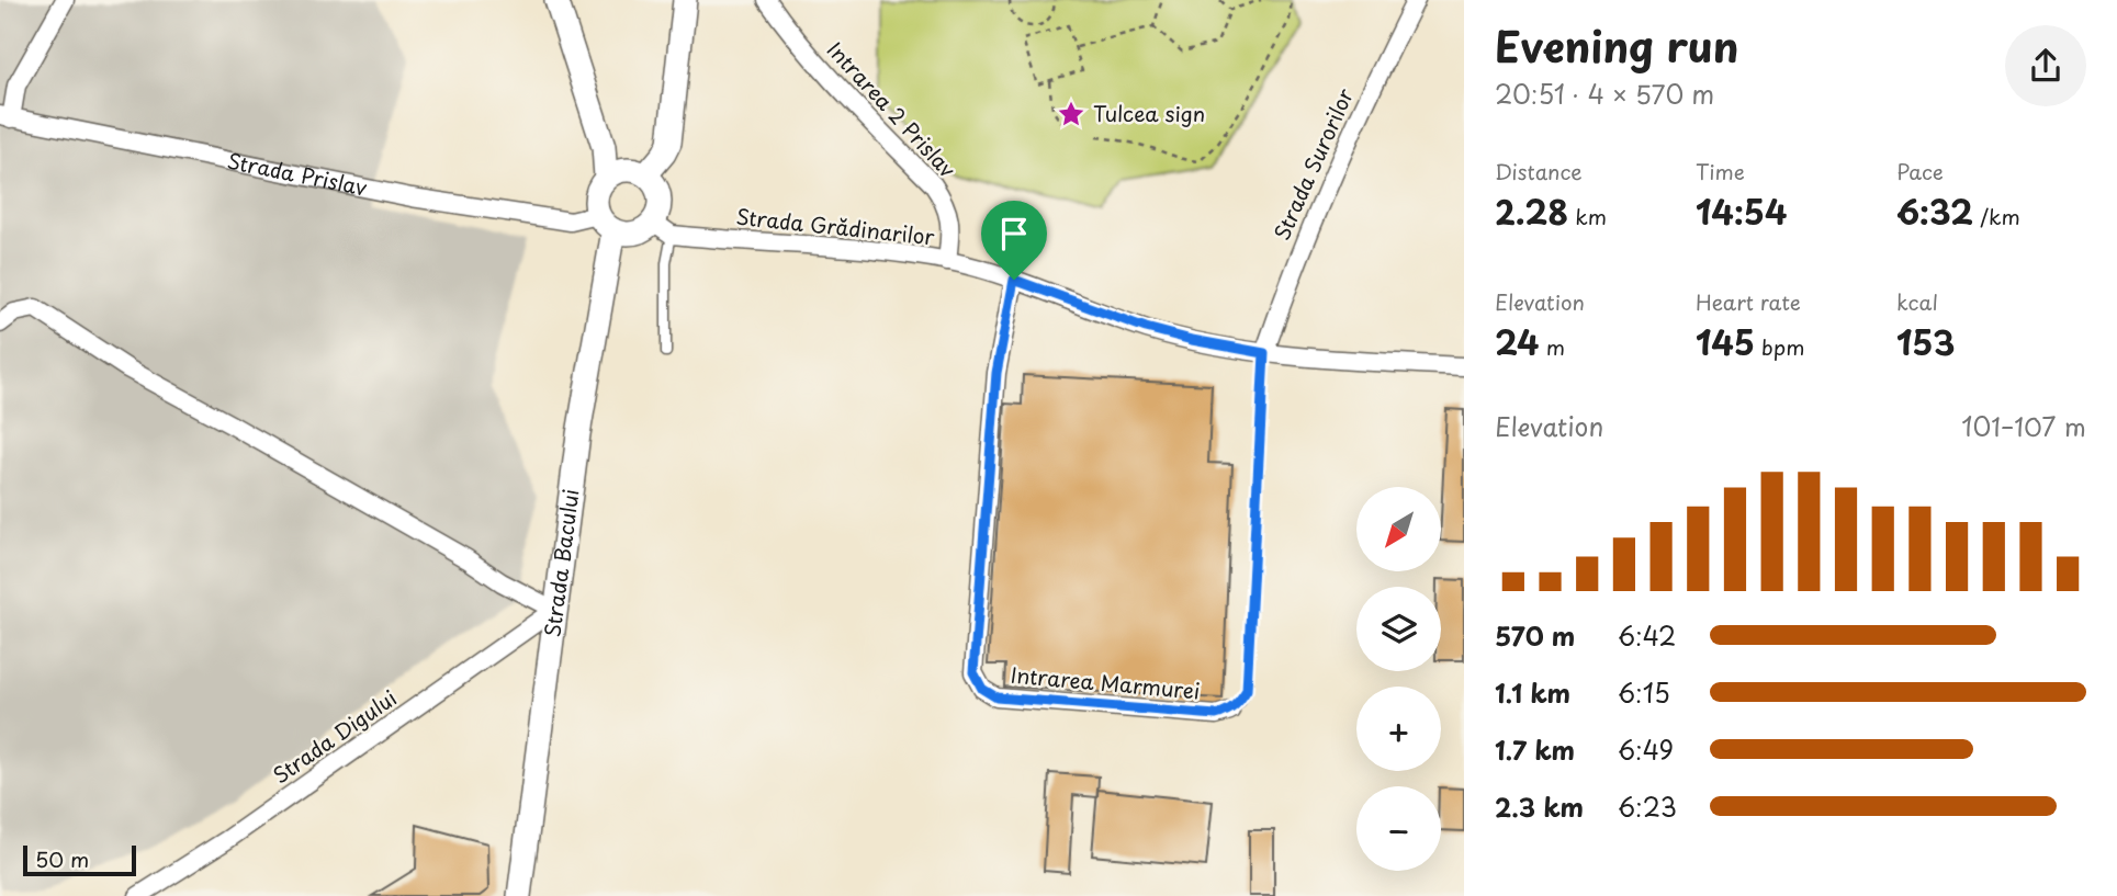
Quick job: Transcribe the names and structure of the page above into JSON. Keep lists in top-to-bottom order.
{
  "streets": {
    "street": [
      "Intrarea 2 Prislav",
      "Strada Surorilor",
      "Strada Prislav",
      "Strada Grădinarilor",
      "Strada Bacului",
      "Intrarea Marmurei",
      "Strada Digului"
    ]
  },
  "crossings": [
    ["Intrarea 2 Prislav", "Strada Grădinarilor"],
    ["Strada Surorilor", "Strada Grădinarilor"],
    ["Strada Surorilor", "Intrarea Marmurei"],
    ["Strada Prislav", "Strada Grădinarilor"],
    ["Strada Prislav", "Strada Bacului"],
    ["Strada Grădinarilor", "Strada Bacului"],
    ["Strada Grădinarilor", "Intrarea Marmurei"],
    ["Strada Bacului", "Strada Digului"]
  ],
  "places": {
    "place": ["Tulcea sign"]
  },
  "scale_bar": "50 m",
  "north": "bottom left",
  "page": {
    "heading": ["Evening run", "20:51 · 4 × 570 m"],
    "stats": [
      ["Distance", "2.28 km"],
      ["Time", "14:54"],
      ["Pace", "6:32 /km"],
      ["Elevation", "24 m"],
      ["Heart rate", "145 bpm"],
      ["kcal", "153"]
    ],
    "chart": ["Elevation", "101–107 m"],
    "map_buttons": ["+", "−"],
    "list": [
      {
        "name": "570 m",
        "note": "6:42"
      },
      {
        "name": "1.1 km",
        "note": "6:15"
      },
      {
        "name": "1.7 km",
        "note": "6:49"
      },
      {
        "name": "2.3 km",
        "note": "6:23"
      }
    ],
    "scale": "50 m"
  }
}
